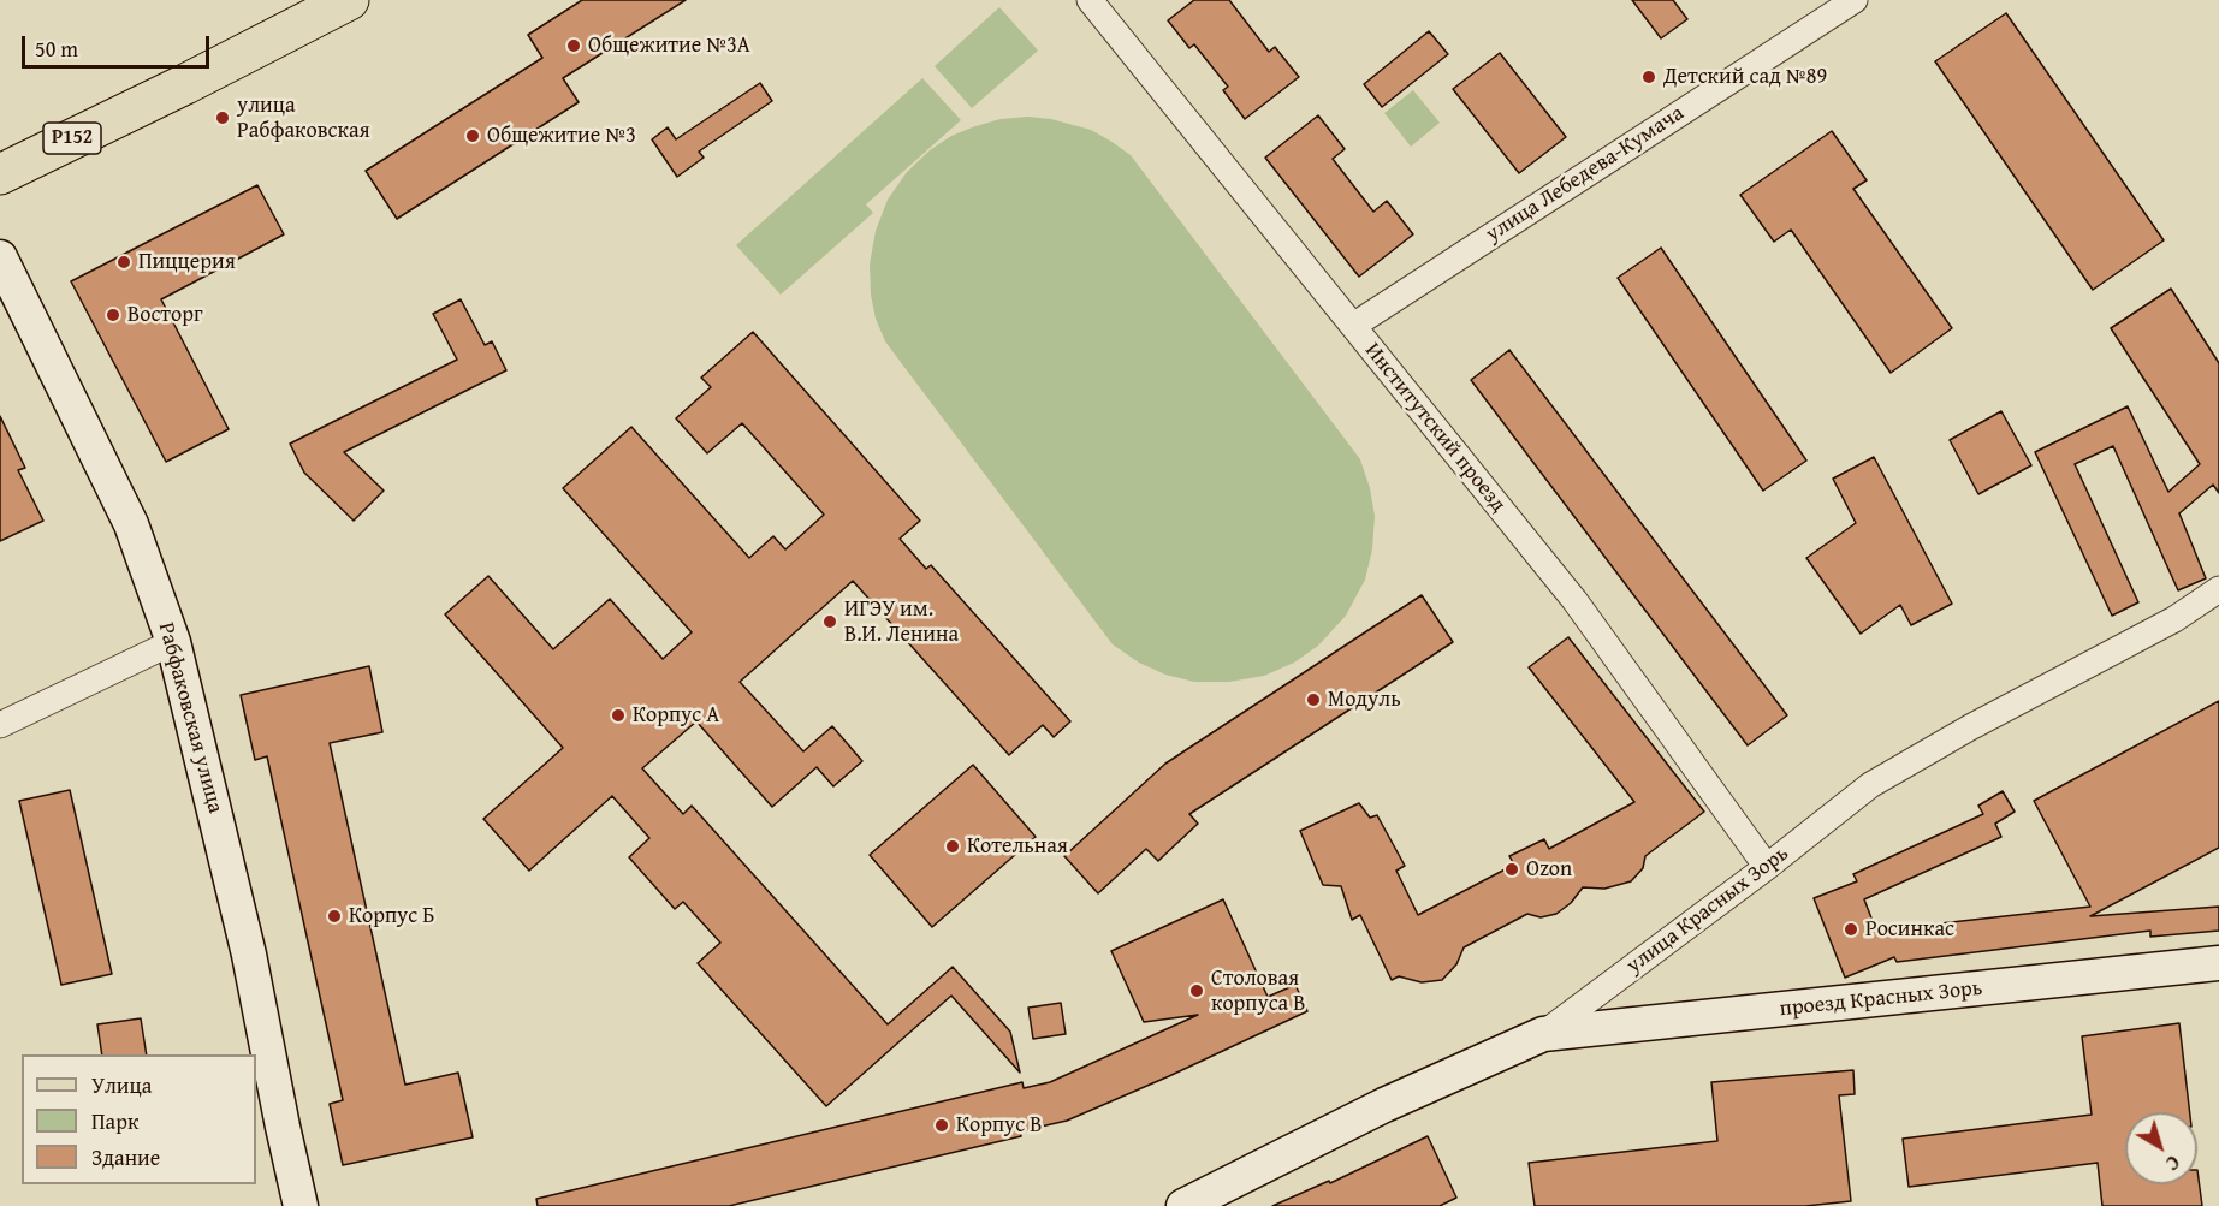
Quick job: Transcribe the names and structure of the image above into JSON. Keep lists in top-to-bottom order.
{
  "streets": {
    "main road": ["Р152"],
    "street": [
      "улица Лебедева-Кумача",
      "Институтский проезд",
      "Рабфаковская улица",
      "улица Красных Зорь",
      "проезд Красных Зорь"
    ]
  },
  "crossings": [
    ["улица Лебедева-Кумача", "Институтский проезд"],
    ["Институтский проезд", "улица Красных Зорь"],
    ["улица Красных Зорь", "проезд Красных Зорь"]
  ],
  "places": [
    "Общежитие №3А",
    "Детский сад №89",
    "улица Рабфаковская",
    "Общежитие №3",
    "Пиццерия",
    "Восторг",
    "ИГЭУ им. В.И. Ленина",
    "Модуль",
    "Корпус А",
    "Котельная",
    "Ozon",
    "Корпус Б",
    "Росинкас",
    "Столовая корпуса В",
    "Корпус В"
  ],
  "legend": ["Улица", "Парк", "Здание"],
  "scale_bar": "50 m",
  "north": "bottom right"
}
